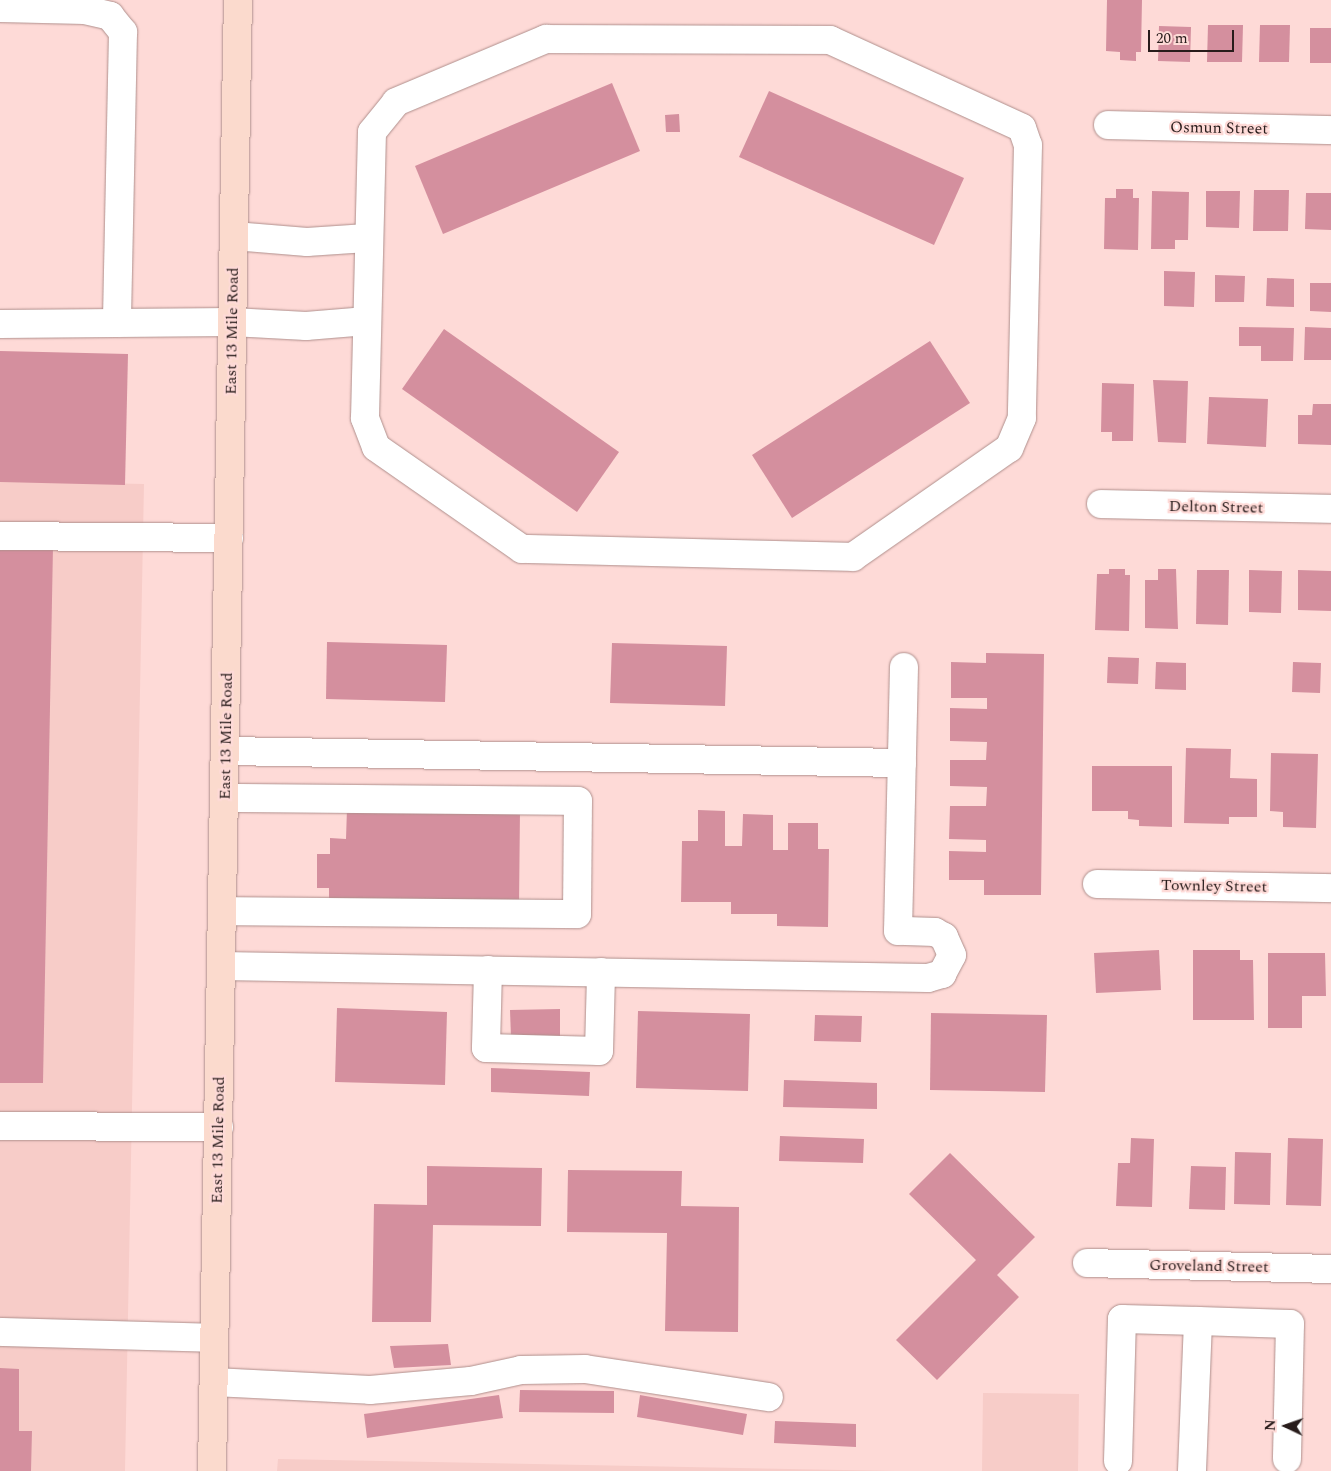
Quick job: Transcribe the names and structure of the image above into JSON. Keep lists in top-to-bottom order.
{
  "streets": {
    "main road": ["East 13 Mile Road"],
    "street": [
      "Osmun Street",
      "Delton Street",
      "Townley Street",
      "Groveland Street"
    ]
  },
  "scale_bar": "20 m",
  "north": "left"
}
